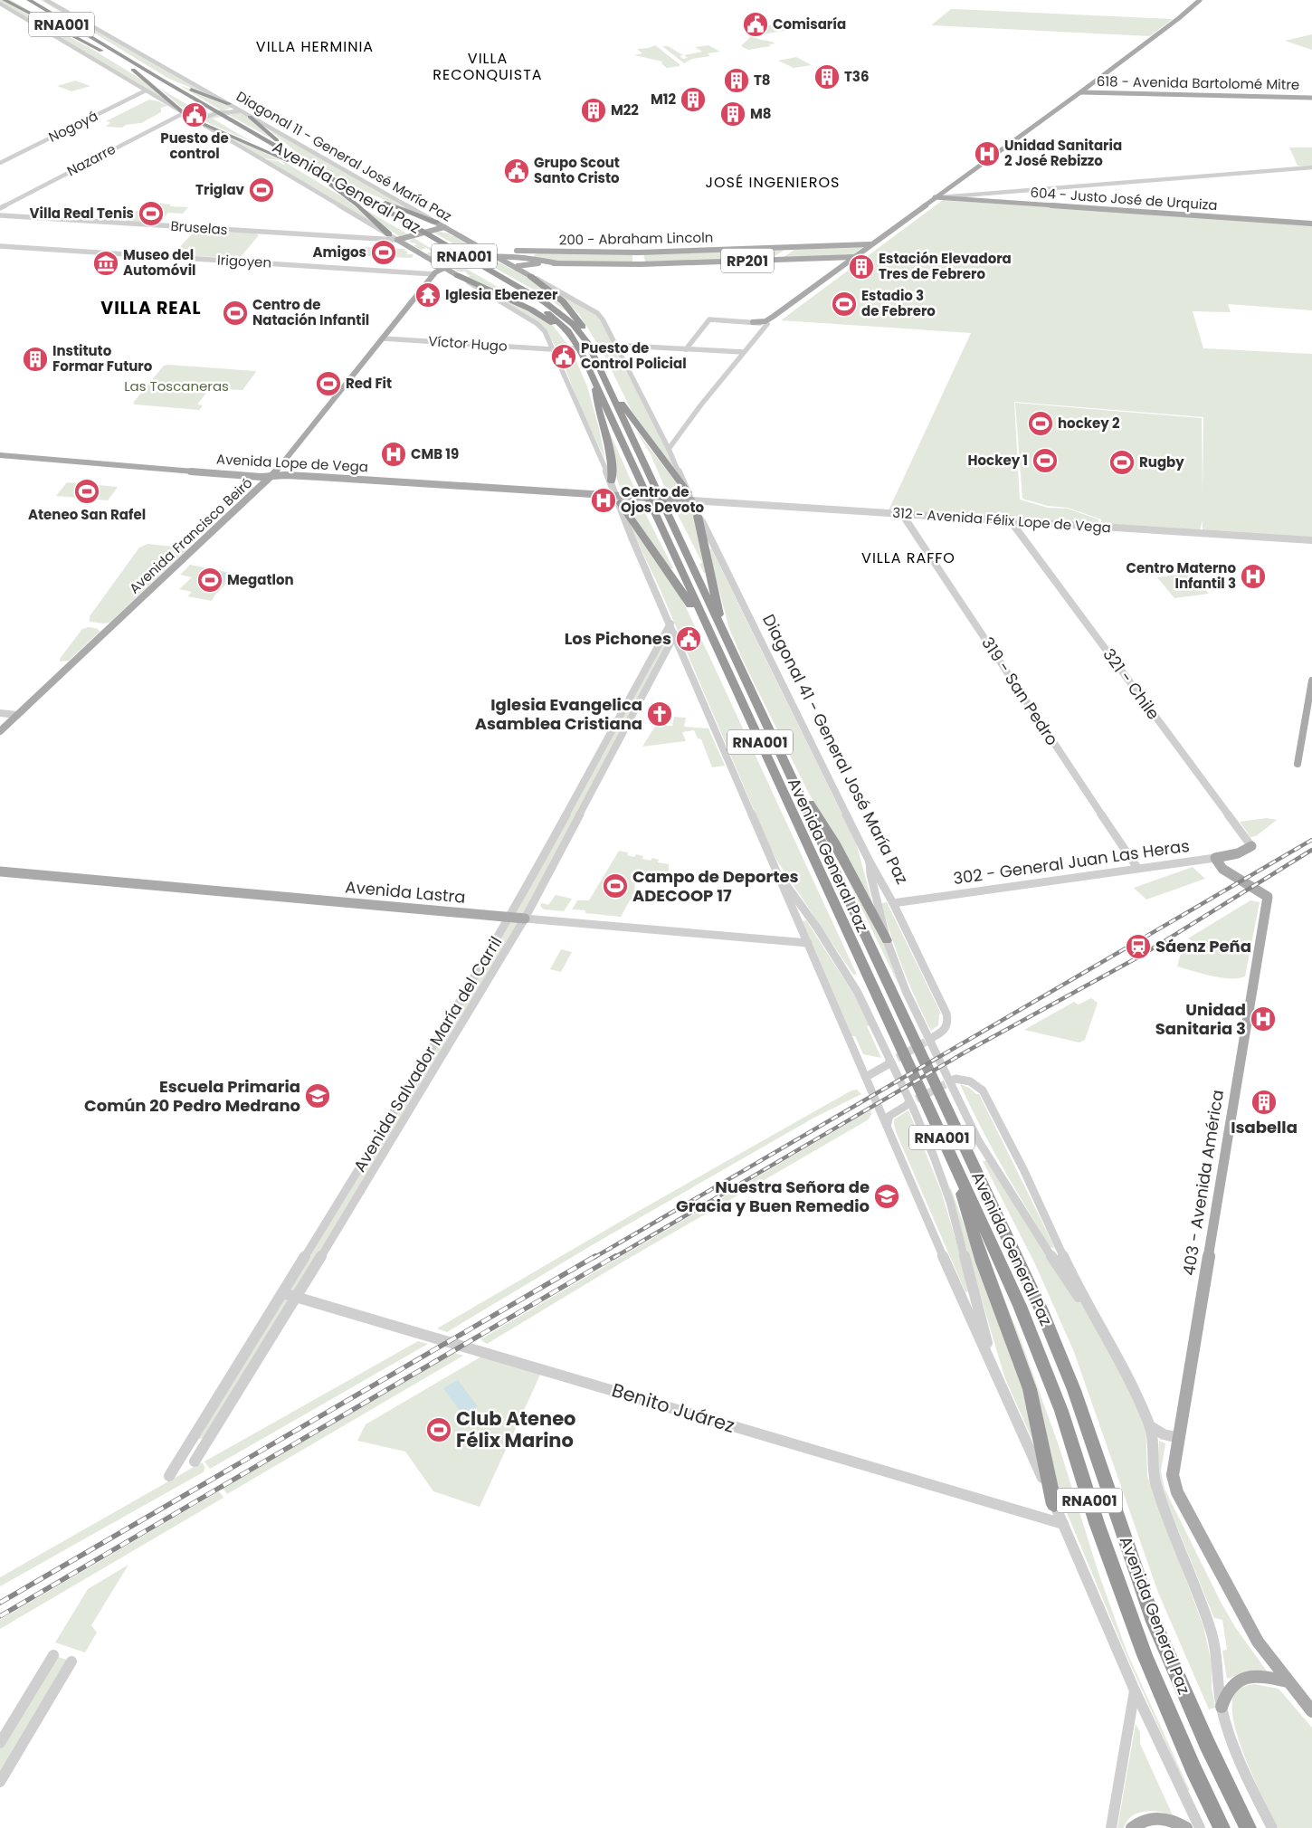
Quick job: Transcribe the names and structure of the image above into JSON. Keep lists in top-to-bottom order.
{
  "streets": {
    "highway": ["RNA001", "Avenida General Paz"],
    "main road": [
      "618 - Avenida Bartolomé Mitre",
      "Diagonal 11 - General José María Paz",
      "604 - Justo José de Urquiza",
      "200 - Abraham Lincoln",
      "RP201",
      "Avenida Lope de Vega",
      "Avenida Francisco Beiró",
      "302 - General Juan Las Heras",
      "Avenida Lastra",
      "403 - Avenida América"
    ],
    "street": [
      "Nogoyá",
      "Nazarre",
      "Bruselas",
      "Irigoyen",
      "Víctor Hugo",
      "312 - Avenida Félix Lope de Vega",
      "321 - Chile",
      "319 - San Pedro",
      "Diagonal 41 - General José María Paz",
      "Avenida Salvador María del Carril",
      "Benito Juárez"
    ]
  },
  "crossings": [
    ["Nogoyá", "Avenida General Paz"],
    ["Diagonal 11 - General José María Paz", "200 - Abraham Lincoln"],
    ["Diagonal 11 - General José María Paz", "RP201"],
    ["Diagonal 11 - General José María Paz", "Víctor Hugo"],
    ["Diagonal 11 - General José María Paz", "Avenida Francisco Beiró"],
    ["Nazarre", "Avenida General Paz"],
    ["Avenida General Paz", "Bruselas"],
    ["Avenida General Paz", "Víctor Hugo"],
    ["Avenida General Paz", "Avenida Lope de Vega"],
    ["Avenida General Paz", "Avenida Francisco Beiró"],
    ["Avenida General Paz", "Diagonal 41 - General José María Paz"],
    ["Avenida General Paz", "Avenida Lastra"],
    ["Avenida General Paz", "Avenida Salvador María del Carril"],
    ["Avenida General Paz", "Benito Juárez"],
    ["RP201", "Avenida Francisco Beiró"],
    ["Irigoyen", "Avenida Francisco Beiró"],
    ["Víctor Hugo", "Avenida Francisco Beiró"],
    ["Avenida Lope de Vega", "312 - Avenida Félix Lope de Vega"],
    ["Avenida Lope de Vega", "Avenida Francisco Beiró"],
    ["Avenida Lope de Vega", "Diagonal 41 - General José María Paz"],
    ["312 - Avenida Félix Lope de Vega", "321 - Chile"],
    ["312 - Avenida Félix Lope de Vega", "319 - San Pedro"],
    ["312 - Avenida Félix Lope de Vega", "Diagonal 41 - General José María Paz"],
    ["321 - Chile", "302 - General Juan Las Heras"],
    ["319 - San Pedro", "302 - General Juan Las Heras"],
    ["Diagonal 41 - General José María Paz", "302 - General Juan Las Heras"],
    ["302 - General Juan Las Heras", "403 - Avenida América"],
    ["Avenida Lastra", "Avenida Salvador María del Carril"],
    ["Avenida Salvador María del Carril", "Benito Juárez"]
  ],
  "districts": [
    "VILLA HERMINIA",
    "VILLA RECONQUISTA",
    "JOSÉ INGENIEROS",
    "VILLA REAL",
    "VILLA RAFFO"
  ],
  "parks": ["Las Toscaneras"],
  "places": {
    "public building": [
      "Comisaría",
      "Puesto de control",
      "Grupo Scout Santo Cristo",
      "Puesto de Control Policial",
      "Los Pichones"
    ],
    "building": [
      "T36",
      "T8",
      "M12",
      "M22",
      "M8",
      "Estación Elevadora Tres de Febrero",
      "Instituto Formar Futuro",
      "Isabella"
    ],
    "hospital": [
      "Unidad Sanitaria 2 José Rebizzo",
      "CMB 19",
      "Centro de Ojos Devoto",
      "Centro Materno Infantil 3",
      "Unidad Sanitaria 3"
    ],
    "sports": [
      "Triglav",
      "Villa Real Tenis",
      "Amigos",
      "Estadio 3 de Febrero",
      "Centro de Natación Infantil",
      "Red Fit",
      "hockey 2",
      "Hockey 1",
      "Rugby",
      "Ateneo San Rafel",
      "Megatlon",
      "Campo de Deportes ADECOOP 17",
      "Club Ateneo Félix Marino"
    ],
    "museum": ["Museo del Automóvil"],
    "temple": ["Iglesia Ebenezer"],
    "church": ["Iglesia Evangelica Asamblea Cristiana"],
    "station": ["Sáenz Peña"],
    "school or university": ["Escuela Primaria Común 20 Pedro Medrano", "Nuestra Señora de Gracia y Buen Remedio"]
  }
}
